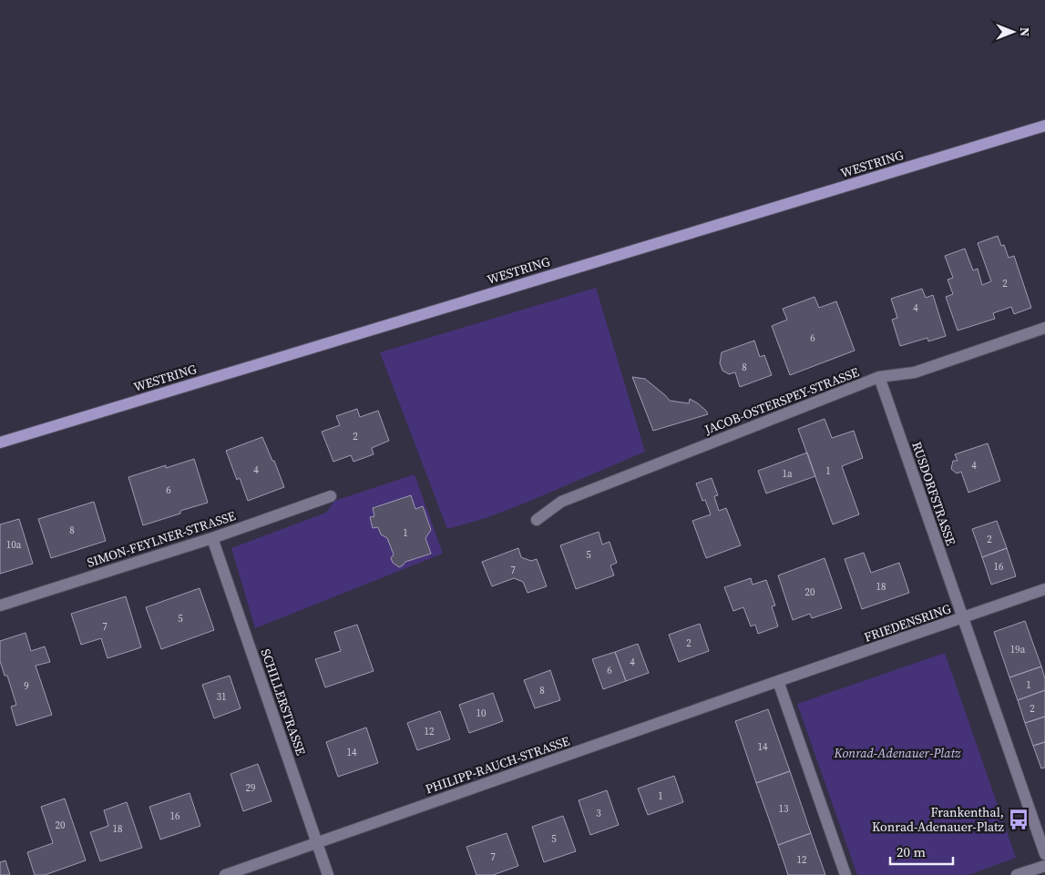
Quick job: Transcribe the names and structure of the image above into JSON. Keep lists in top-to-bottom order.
{
  "streets": {
    "main road": ["WESTRING"],
    "street": [
      "JACOB-OSTERSPEY-STRASSE",
      "RUSDORFSTRASSE",
      "SIMON-FEYLNER-STRASSE",
      "FRIEDENSRING",
      "SCHILLERSTRASSE",
      "PHILIPP-RAUCH-STRASSE"
    ]
  },
  "crossings": [
    ["JACOB-OSTERSPEY-STRASSE", "RUSDORFSTRASSE"],
    ["RUSDORFSTRASSE", "FRIEDENSRING"],
    ["SIMON-FEYLNER-STRASSE", "SCHILLERSTRASSE"],
    ["FRIEDENSRING", "PHILIPP-RAUCH-STRASSE"],
    ["SCHILLERSTRASSE", "PHILIPP-RAUCH-STRASSE"]
  ],
  "parks": ["Konrad-Adenauer-Platz"],
  "places": {
    "bus stop": ["Frankenthal, Konrad-Adenauer-Platz"]
  },
  "house_numbers": [
    "2",
    "4",
    "6",
    "8",
    "2",
    "4",
    "4",
    "1",
    "1a",
    "6",
    "8",
    "1",
    "2",
    "10a",
    "5",
    "16",
    "7",
    "18",
    "20",
    "5",
    "7",
    "2",
    "19a",
    "4",
    "6",
    "1",
    "9",
    "8",
    "31",
    "2",
    "10",
    "12",
    "14",
    "14",
    "29",
    "1",
    "13",
    "3",
    "16",
    "20",
    "18",
    "5",
    "7",
    "12"
  ],
  "scale_bar": "20 m",
  "north": "right"
}
